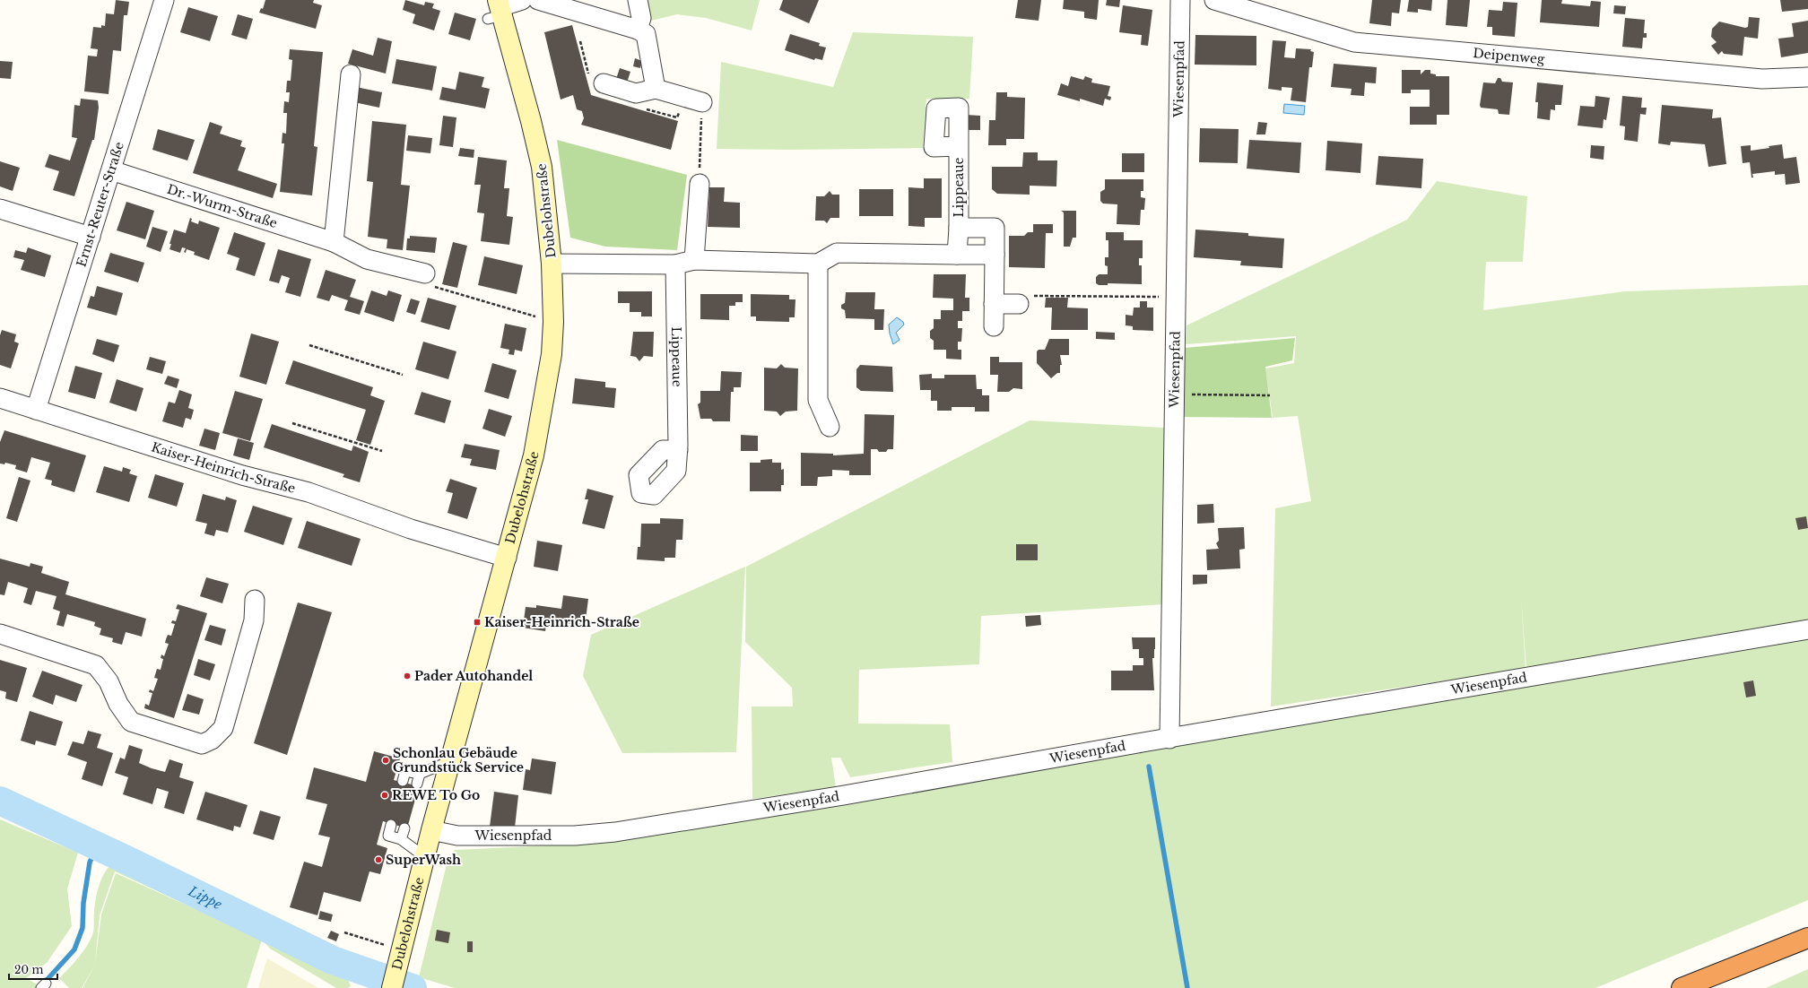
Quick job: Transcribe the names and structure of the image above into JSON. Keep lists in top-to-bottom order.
{
  "streets": {
    "main road": ["Dubelohstraße"],
    "street": [
      "Deipenweg",
      "Wiesenpfad",
      "Lippeaue",
      "Ernst-Reuter-Straße",
      "Dr.-Wurm-Straße",
      "Kaiser-Heinrich-Straße"
    ]
  },
  "crossings": [
    ["Wiesenpfad", "Dubelohstraße"],
    ["Ernst-Reuter-Straße", "Dr.-Wurm-Straße"],
    ["Ernst-Reuter-Straße", "Kaiser-Heinrich-Straße"],
    ["Dubelohstraße", "Kaiser-Heinrich-Straße"]
  ],
  "water": ["Lippe"],
  "places": {
    "transit": ["Kaiser-Heinrich-Straße"],
    "other": [
      "Pader Autohandel",
      "Schonlau Gebäude Grundstück Service",
      "REWE To Go",
      "SuperWash"
    ]
  },
  "scale_bar": "20 m"
}
